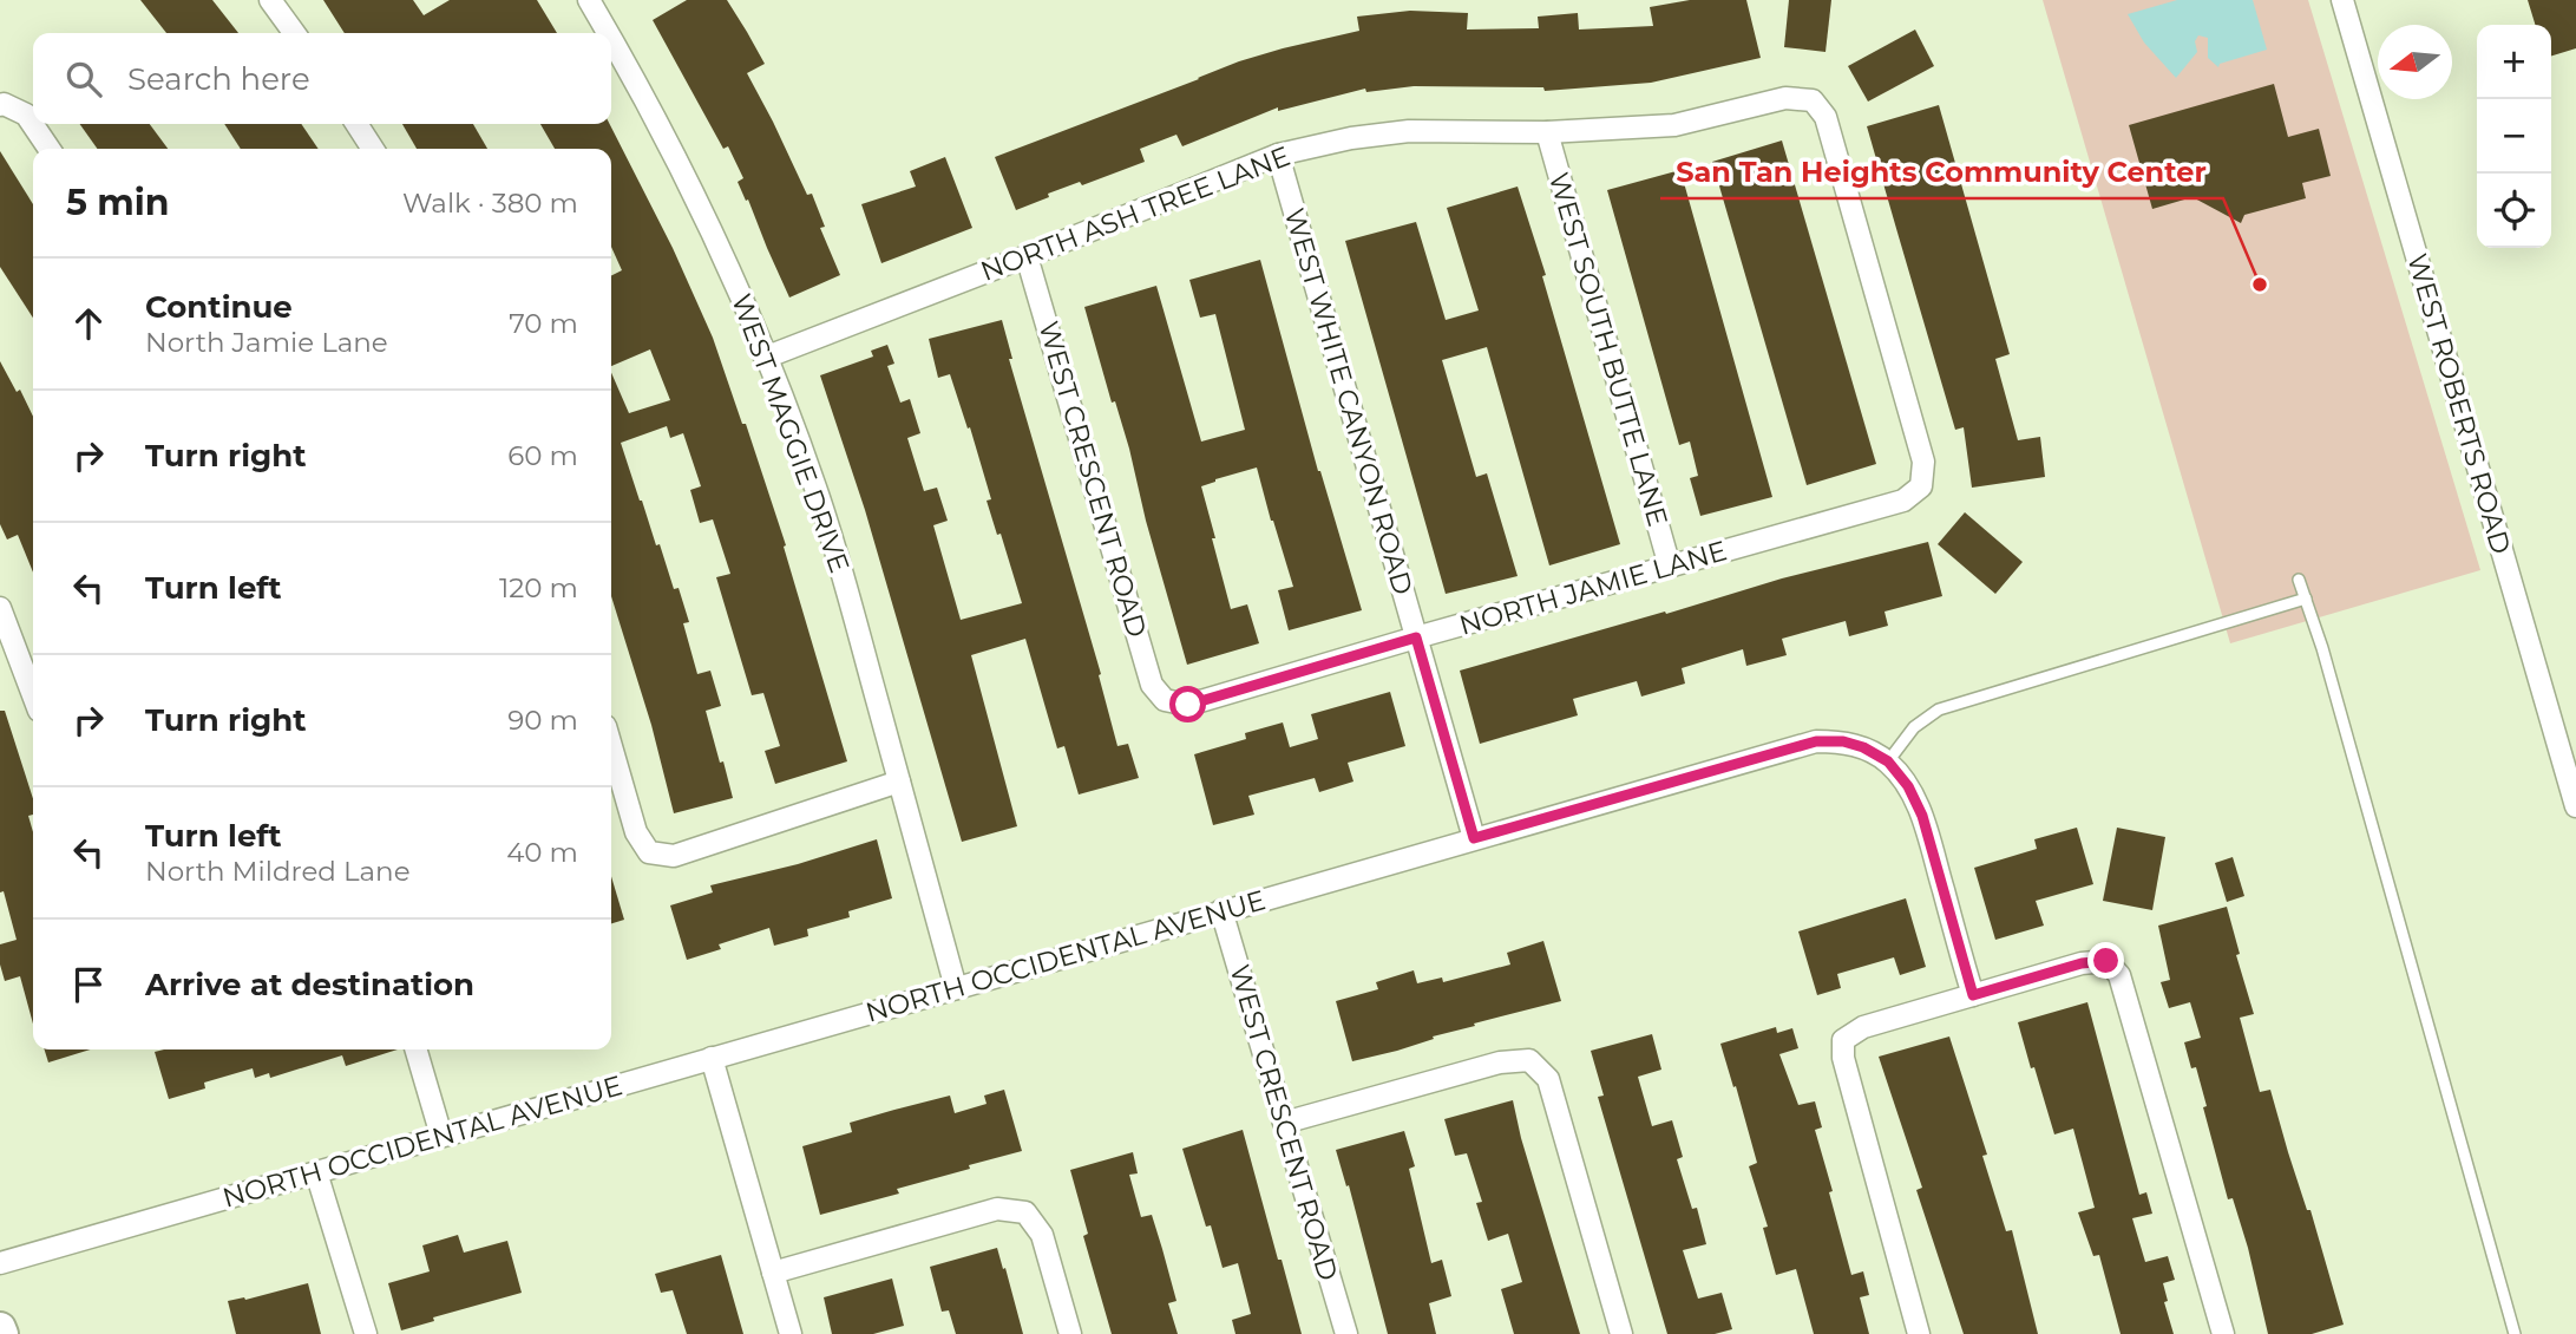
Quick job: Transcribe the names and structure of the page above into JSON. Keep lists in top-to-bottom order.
{
  "streets": {
    "street": [
      "NORTH ASH TREE LANE",
      "WEST SOUTH BUTTE LANE",
      "WEST WHITE CANYON ROAD",
      "WEST ROBERTS ROAD",
      "WEST MAGGIE DRIVE",
      "WEST CRESCENT ROAD",
      "NORTH JAMIE LANE",
      "NORTH OCCIDENTAL AVENUE"
    ]
  },
  "crossings": [
    ["NORTH ASH TREE LANE", "WEST SOUTH BUTTE LANE"],
    ["NORTH ASH TREE LANE", "WEST WHITE CANYON ROAD"],
    ["NORTH ASH TREE LANE", "WEST MAGGIE DRIVE"],
    ["NORTH ASH TREE LANE", "WEST CRESCENT ROAD"],
    ["NORTH ASH TREE LANE", "NORTH JAMIE LANE"],
    ["WEST SOUTH BUTTE LANE", "NORTH JAMIE LANE"],
    ["WEST WHITE CANYON ROAD", "NORTH JAMIE LANE"],
    ["WEST WHITE CANYON ROAD", "NORTH OCCIDENTAL AVENUE"],
    ["WEST MAGGIE DRIVE", "NORTH OCCIDENTAL AVENUE"],
    ["WEST CRESCENT ROAD", "NORTH JAMIE LANE"],
    ["WEST CRESCENT ROAD", "NORTH OCCIDENTAL AVENUE"]
  ],
  "places": ["San Tan Heights Community Center"],
  "north": "left",
  "page": {
    "map_buttons": ["+", "−"],
    "search": "Search here",
    "heading": ["5 min", "Walk · 380 m"],
    "list": [
      ["Continue", "North Jamie Lane", "70 m"],
      ["Turn right", "60 m"],
      ["Turn left", "120 m"],
      ["Turn right", "90 m"],
      ["Turn left", "North Mildred Lane", "40 m"],
      "Arrive at destination"
    ]
  }
}
